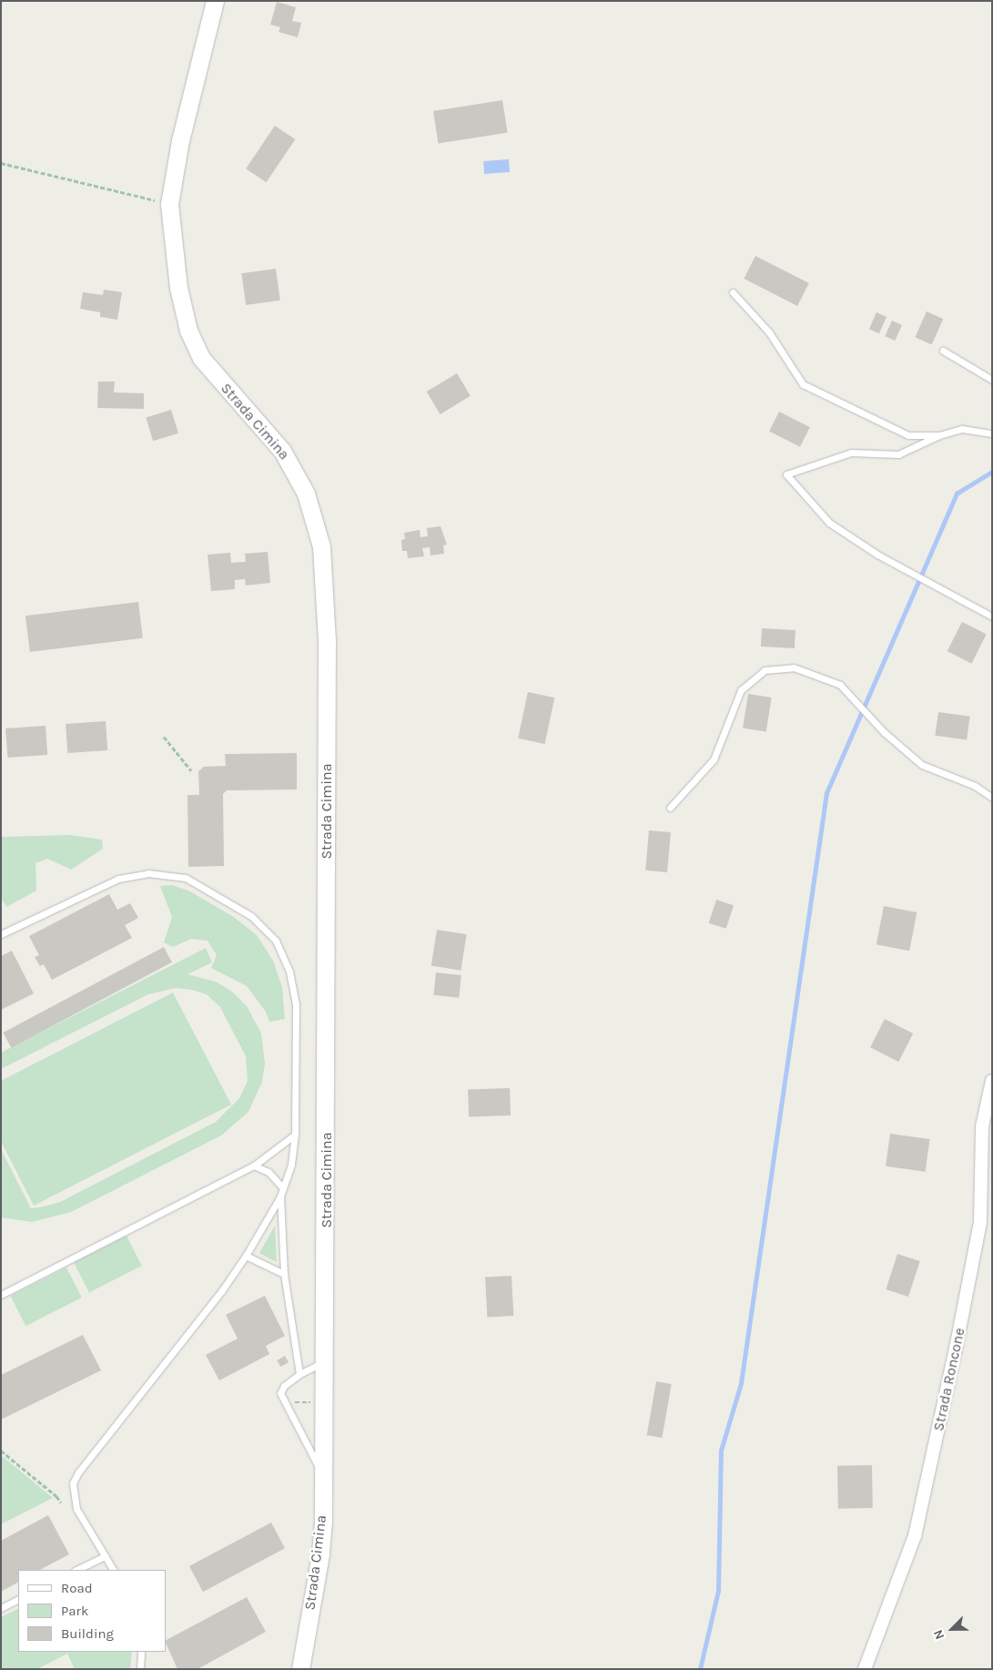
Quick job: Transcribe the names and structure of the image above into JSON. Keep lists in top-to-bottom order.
{
  "streets": {
    "main road": ["Strada Cimina"],
    "street": ["Strada Roncone"]
  },
  "legend": ["Road", "Park", "Building"],
  "north": "bottom left"
}
